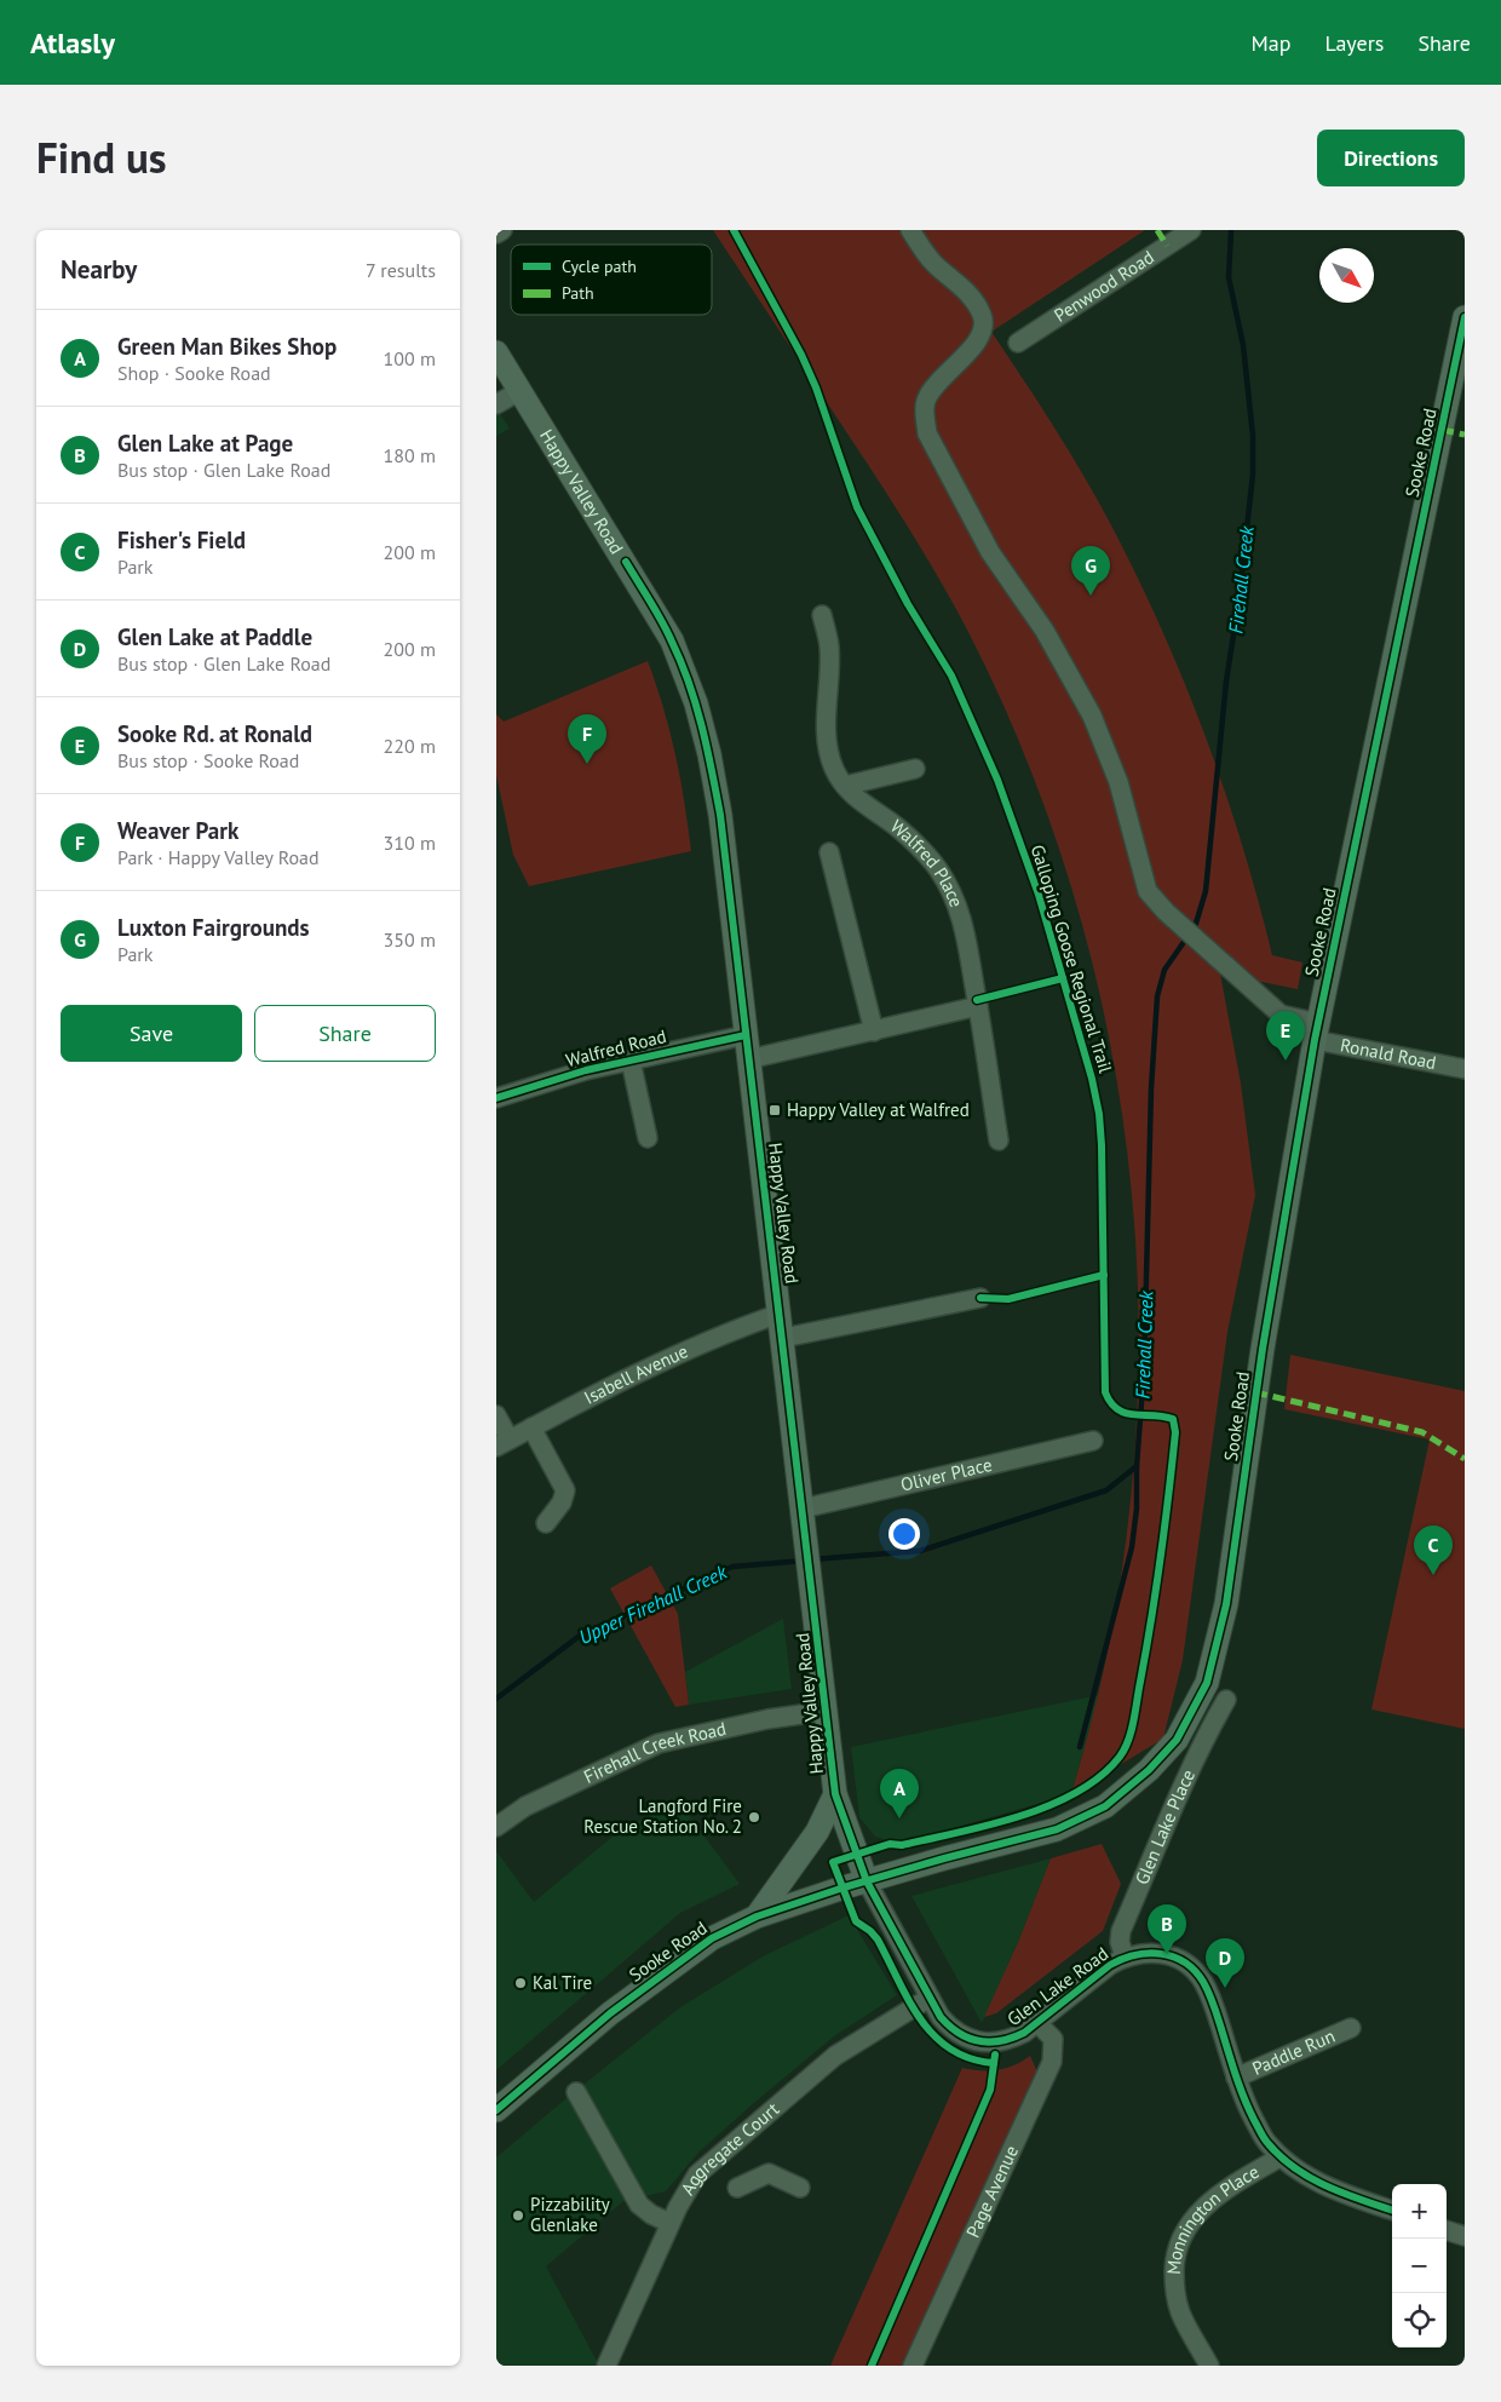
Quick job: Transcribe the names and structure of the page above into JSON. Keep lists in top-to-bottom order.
{
  "streets": {
    "main road": ["Sooke Road", "Happy Valley Road"],
    "street": [
      "Penwood Road",
      "Walfred Place",
      "Walfred Road",
      "Ronald Road",
      "Isabell Avenue",
      "Oliver Place",
      "Firehall Creek Road",
      "Glen Lake Place",
      "Glen Lake Road",
      "Paddle Run",
      "Aggregate Court",
      "Page Avenue",
      "Monnington Place"
    ],
    "cycle path": ["Galloping Goose Regional Trail"]
  },
  "crossings": [
    ["Sooke Road", "Happy Valley Road"],
    ["Sooke Road", "Ronald Road"],
    ["Sooke Road", "Glen Lake Road"],
    ["Happy Valley Road", "Walfred Road"],
    ["Happy Valley Road", "Isabell Avenue"],
    ["Happy Valley Road", "Oliver Place"],
    ["Happy Valley Road", "Firehall Creek Road"],
    ["Happy Valley Road", "Glen Lake Road"],
    ["Glen Lake Place", "Glen Lake Road"],
    ["Glen Lake Road", "Paddle Run"],
    ["Glen Lake Road", "Aggregate Court"],
    ["Glen Lake Road", "Page Avenue"],
    ["Glen Lake Road", "Monnington Place"]
  ],
  "water": ["Firehall Creek", "Upper Firehall Creek"],
  "places": {
    "transit": ["Happy Valley at Walfred"],
    "other": ["Langford Fire Rescue Station No. 2", "Kal Tire", "Pizzability Glenlake"]
  },
  "legend": ["Cycle path", "Path"],
  "north": "bottom right",
  "page": {
    "header": "Atlasly",
    "nav": ["Map", "Layers", "Share"],
    "title": "Find us",
    "buttons": [
      "Directions",
      ["Save", "Share"]
    ],
    "heading": ["Nearby", "7 results"],
    "list": [
      {
        "mark": "A",
        "name": "Green Man Bikes Shop",
        "note": "Shop · Sooke Road",
        "value": "100 m"
      },
      {
        "mark": "B",
        "name": "Glen Lake at Page",
        "note": "Bus stop · Glen Lake Road",
        "value": "180 m"
      },
      {
        "mark": "C",
        "name": "Fisher's Field",
        "note": "Park",
        "value": "200 m"
      },
      {
        "mark": "D",
        "name": "Glen Lake at Paddle",
        "note": "Bus stop · Glen Lake Road",
        "value": "200 m"
      },
      {
        "mark": "E",
        "name": "Sooke Rd. at Ronald",
        "note": "Bus stop · Sooke Road",
        "value": "220 m"
      },
      {
        "mark": "F",
        "name": "Weaver Park",
        "note": "Park · Happy Valley Road",
        "value": "310 m"
      },
      {
        "mark": "G",
        "name": "Luxton Fairgrounds",
        "note": "Park",
        "value": "350 m"
      }
    ],
    "pins": [
      "G",
      "F",
      "E",
      "C",
      "A",
      "B",
      "D"
    ],
    "map_buttons": ["+", "−"]
  }
}
